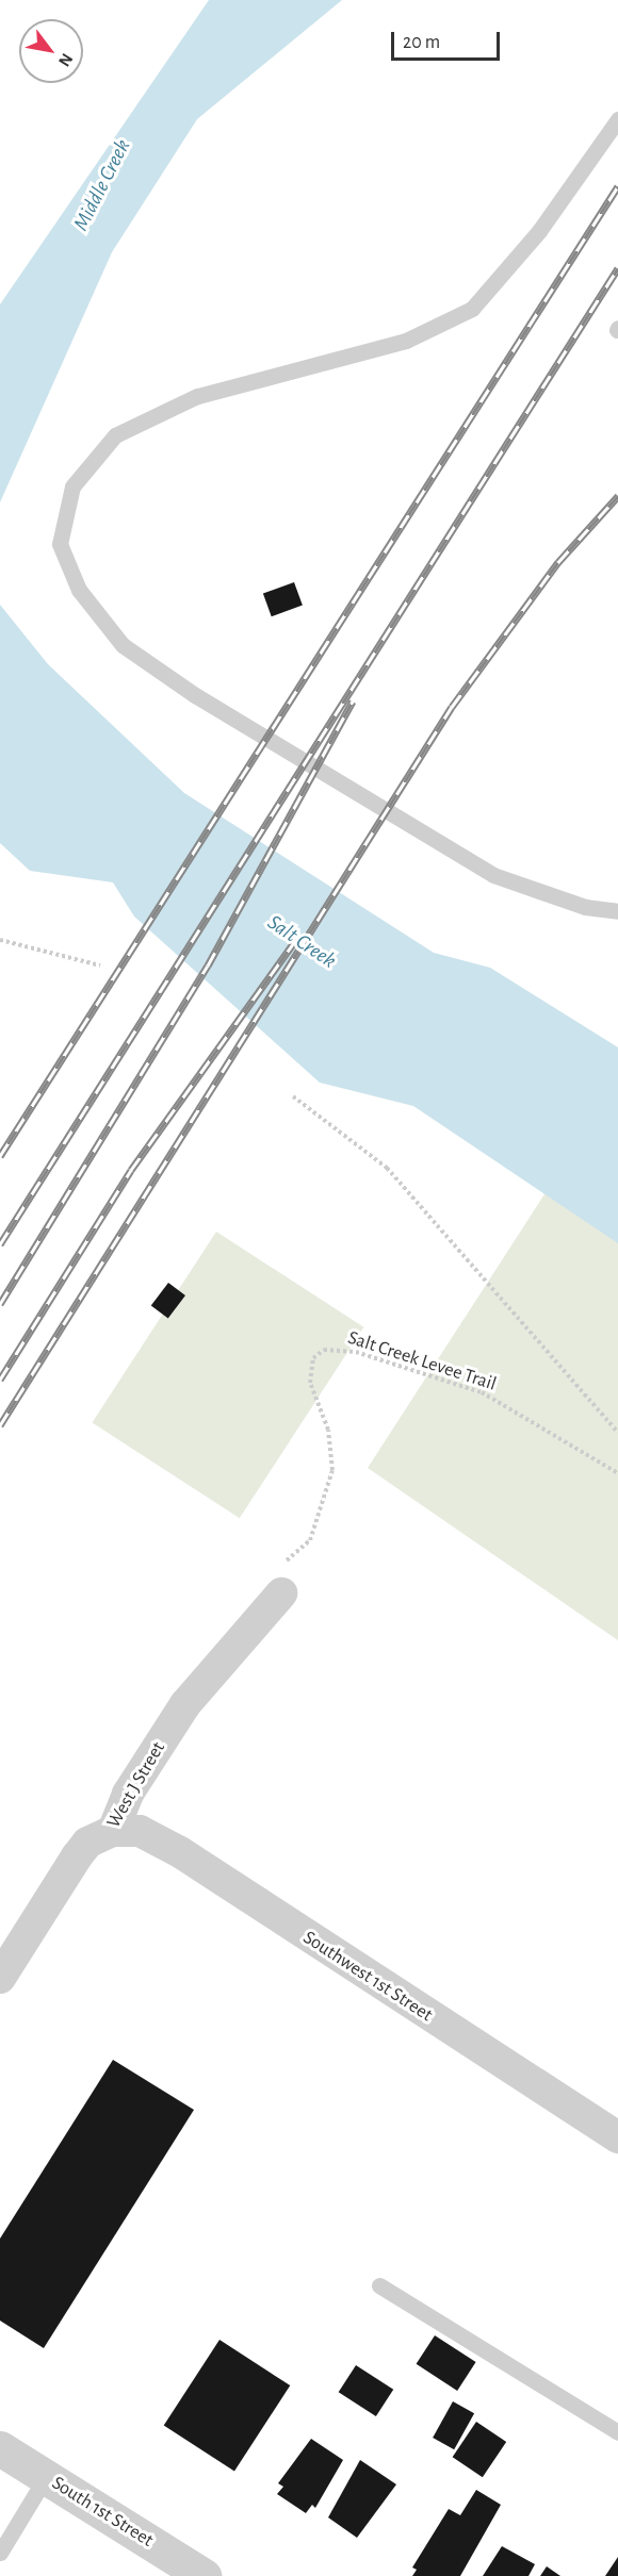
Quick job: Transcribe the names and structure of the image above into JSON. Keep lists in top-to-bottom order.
{
  "streets": {
    "street": ["West J Street", "Southwest 1st Street", "South 1st Street"],
    "path": ["Salt Creek Levee Trail"]
  },
  "crossings": [
    ["West J Street", "Southwest 1st Street"]
  ],
  "water": ["Middle Creek", "Salt Creek"],
  "scale_bar": "20 m",
  "north": "bottom right"
}
